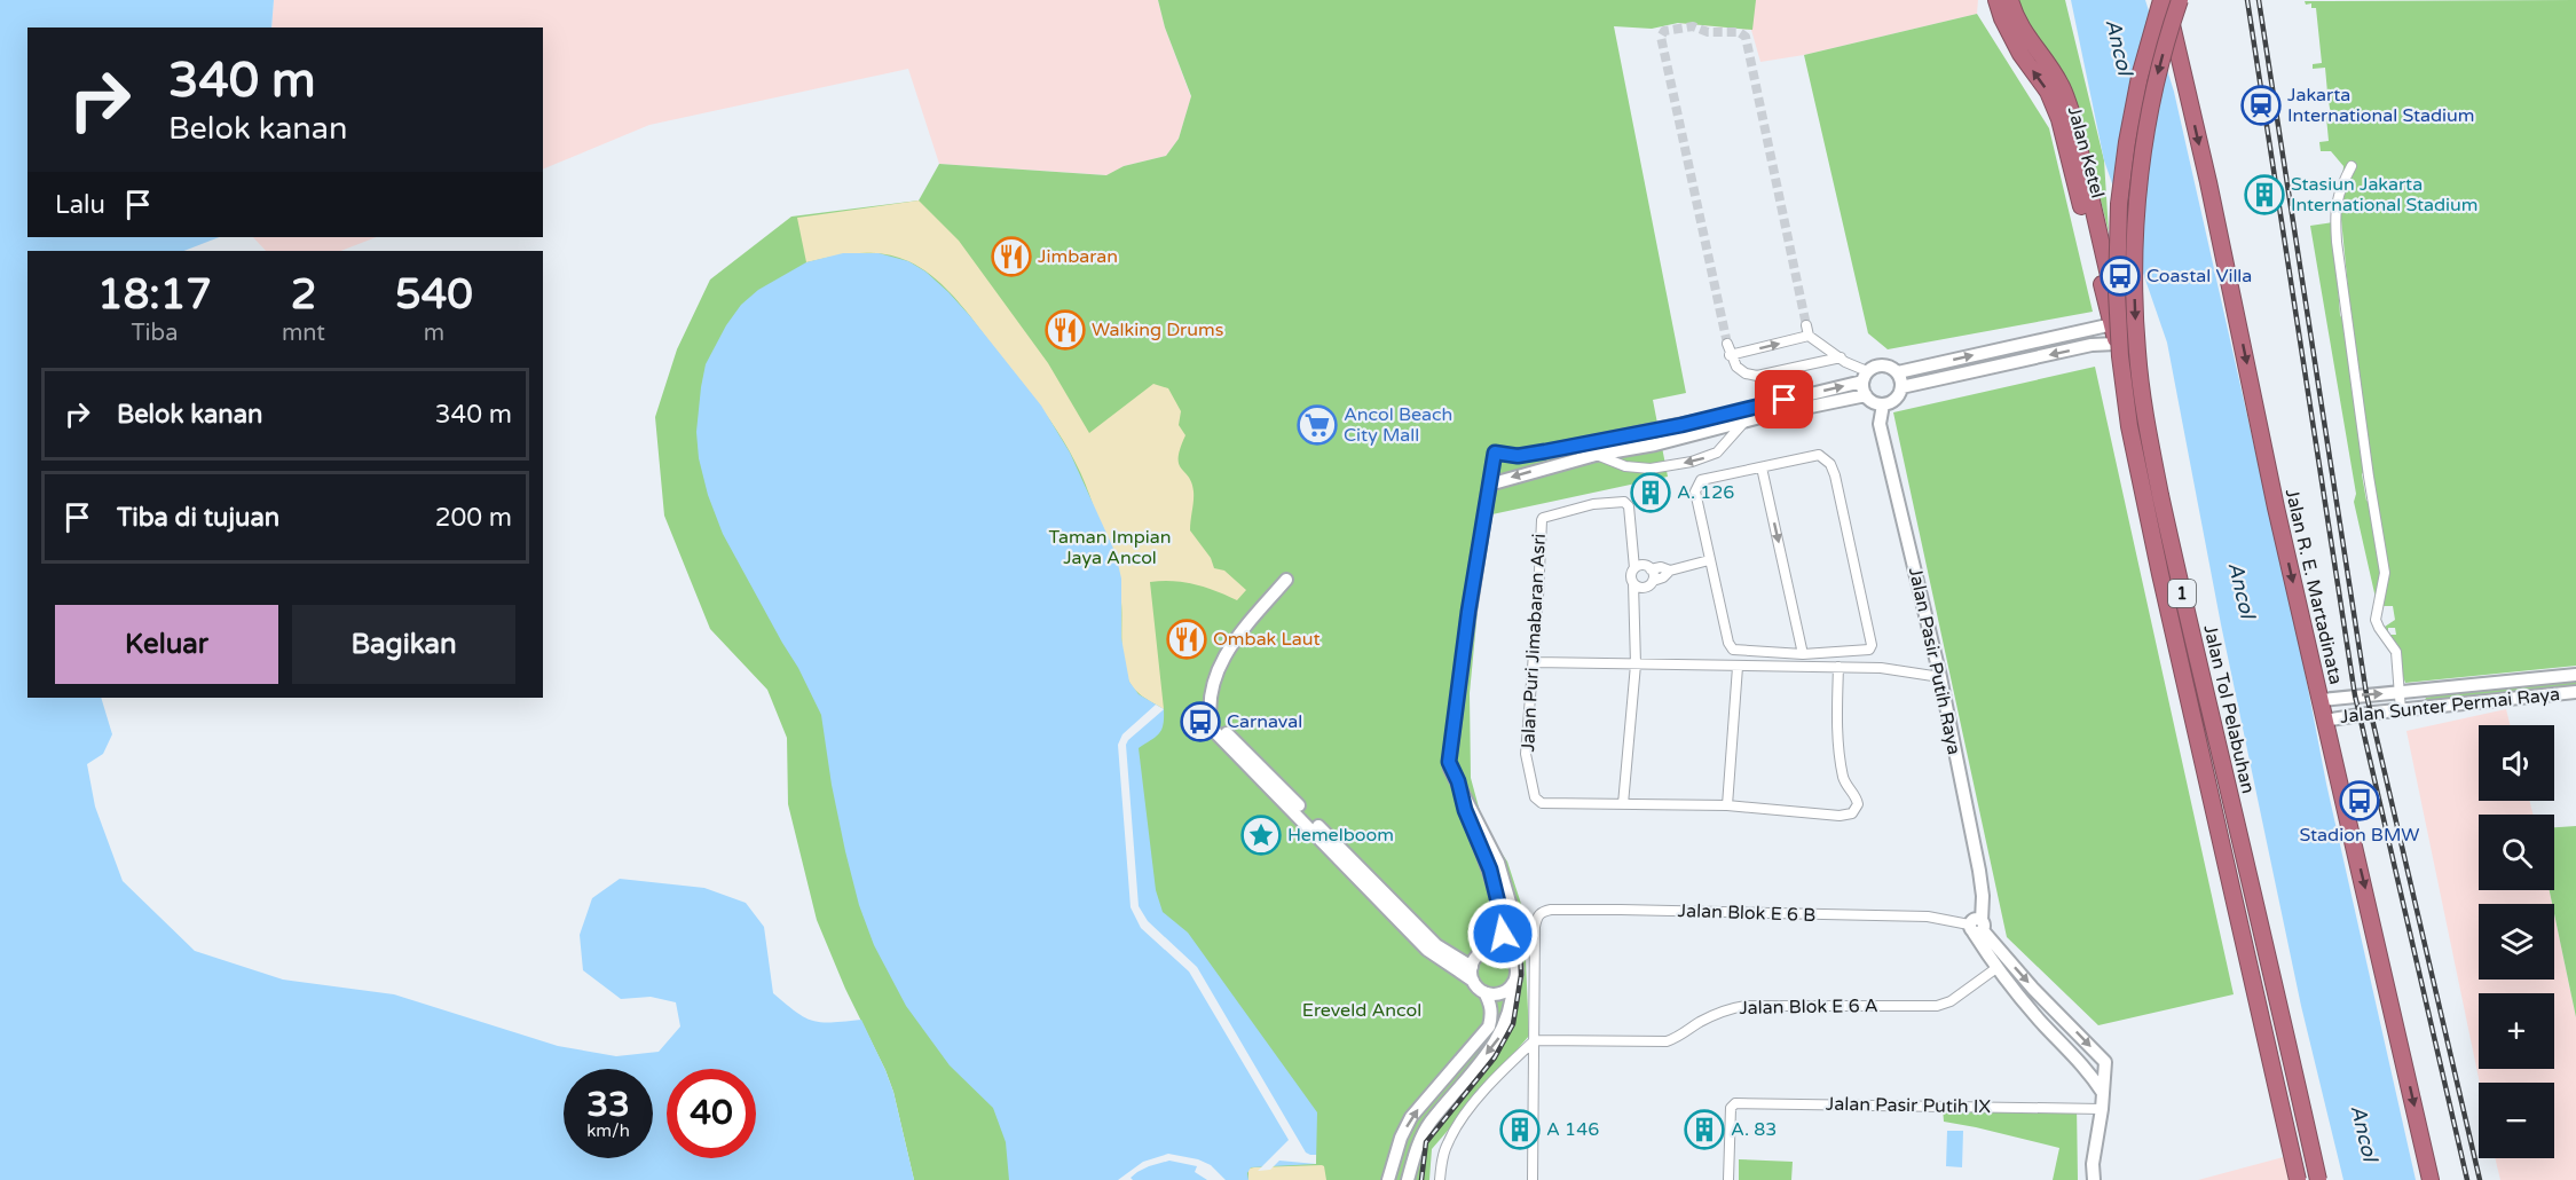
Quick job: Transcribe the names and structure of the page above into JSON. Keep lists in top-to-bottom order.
{
  "streets": {
    "highway": [
      "Jalan Ketel",
      "Jalan R. E. Martadinata",
      "1",
      "Jalan Tol Pelabuhan"
    ],
    "street": [
      "Jalan Puri Jimabaran Asri",
      "Jalan Pasir Putih Raya",
      "Jalan Sunter Permai Raya",
      "Jalan Blok E 6 B",
      "Jalan Blok E 6 A",
      "Jalan Pasir Putih IX"
    ]
  },
  "crossings": [
    ["Jalan R. E. Martadinata", "Jalan Sunter Permai Raya"],
    ["Jalan R. E. Martadinata", "Jalan Tol Pelabuhan"],
    ["Jalan Pasir Putih Raya", "Jalan Blok E 6 B"],
    ["Jalan Blok E 6 B", "Jalan Blok E 6 A"]
  ],
  "water": ["Ancol"],
  "parks": ["Taman Impian Jaya Ancol", "Ereveld Ancol"],
  "places": {
    "station": ["Jakarta International Stadium"],
    "building": [
      "Stasiun Jakarta International Stadium",
      "A. 126",
      "A 146",
      "A. 83"
    ],
    "restaurant": ["Jimbaran", "Walking Drums", "Ombak Laut"],
    "bus stop": ["Coastal Villa", "Carnaval", "Stadion BMW"],
    "supermarket": ["Ancol Beach City Mall"],
    "place": ["Hemelboom"]
  },
  "page": {
    "turn": ["340 m", "Belok kanan"],
    "then": "Lalu",
    "eta": [
      "18:17",
      "Tiba",
      "2",
      "mnt",
      "540",
      "m"
    ],
    "list": [
      {
        "name": "Belok kanan",
        "value": "340 m"
      },
      {
        "name": "Tiba di tujuan",
        "value": "200 m"
      }
    ],
    "buttons": ["Keluar", "Bagikan"],
    "map_buttons": ["+", "−"],
    "speed": "33 km/h",
    "limit": "40"
  }
}
